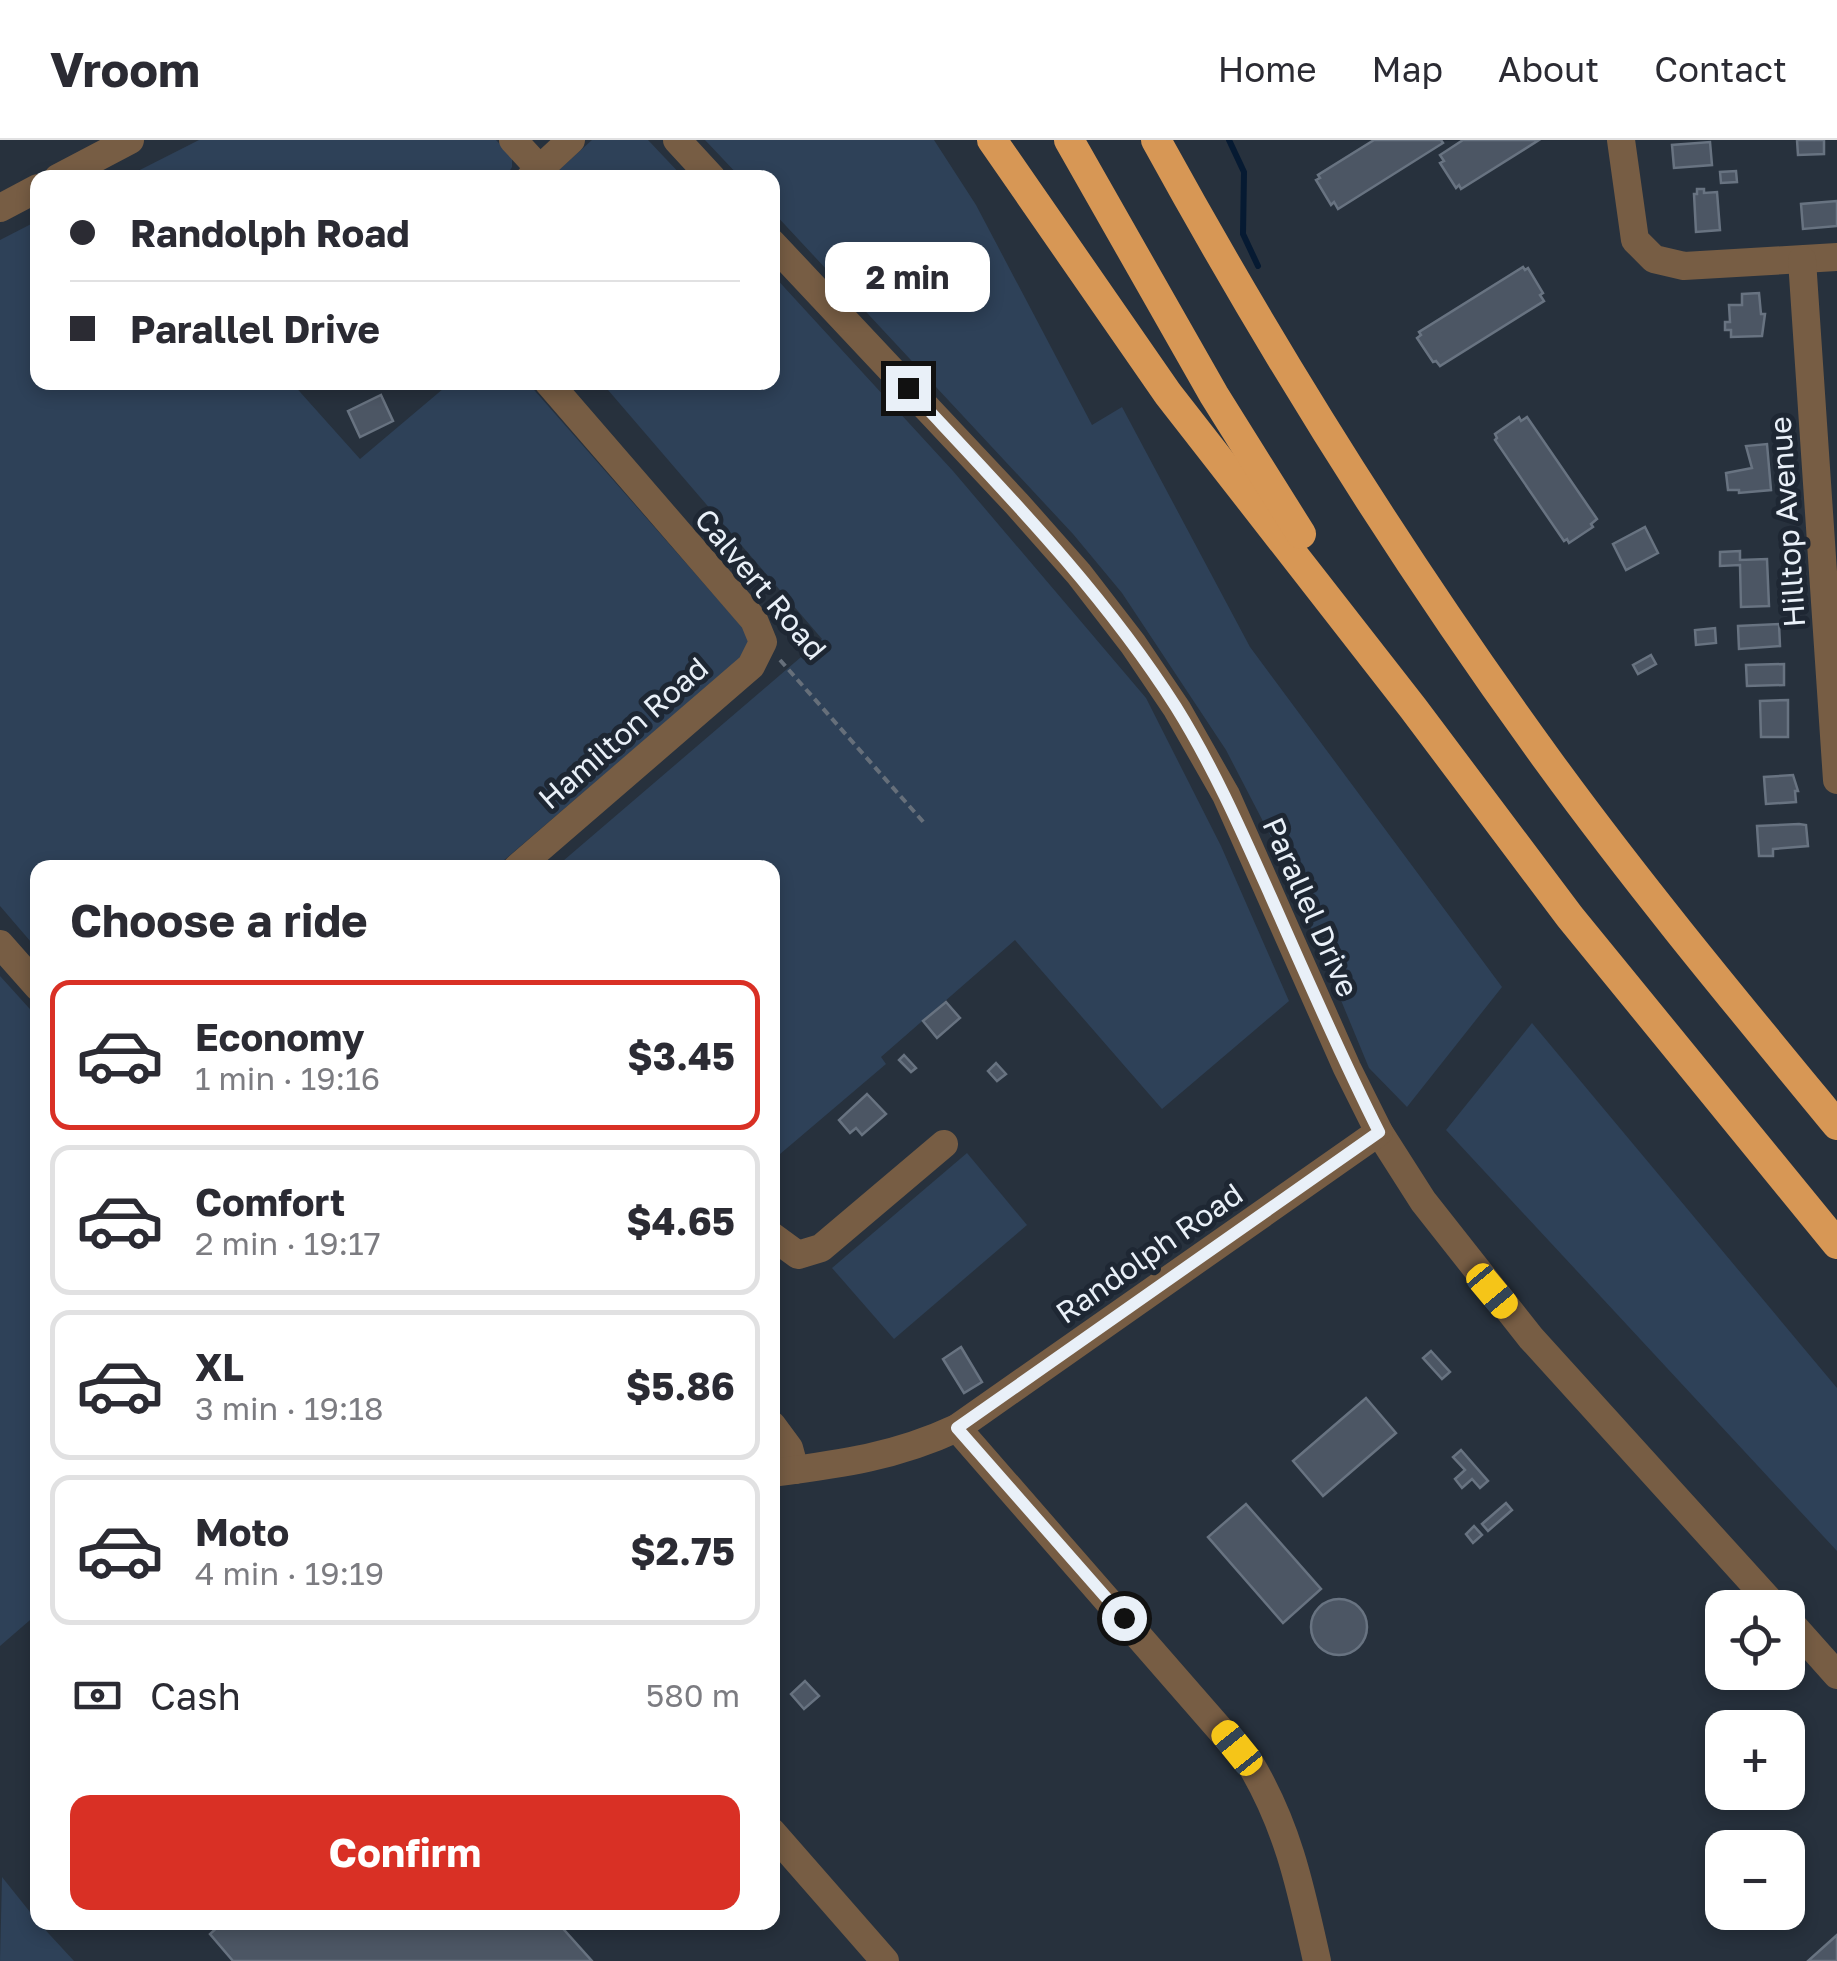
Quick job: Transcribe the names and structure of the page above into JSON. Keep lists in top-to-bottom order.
{
  "streets": {
    "street": [
      "Hilltop Avenue",
      "Calvert Road",
      "Hamilton Road",
      "Parallel Drive",
      "Randolph Road"
    ]
  },
  "crossings": [
    ["Calvert Road", "Hamilton Road"],
    ["Parallel Drive", "Randolph Road"]
  ],
  "page": {
    "header": "Vroom",
    "nav": [
      "Home",
      "Map",
      "About",
      "Contact"
    ],
    "banner": ["Randolph Road", "Parallel Drive"],
    "bubble": "2 min",
    "heading": "Choose a ride",
    "list": [
      {
        "name": "Economy",
        "note": "1 min · 19:16",
        "value": "$3.45"
      },
      {
        "name": "Comfort",
        "note": "2 min · 19:17",
        "value": "$4.65"
      },
      {
        "name": "XL",
        "note": "3 min · 19:18",
        "value": "$5.86"
      },
      {
        "name": "Moto",
        "note": "4 min · 19:19",
        "value": "$2.75"
      }
    ],
    "map_buttons": ["+", "−"],
    "pay": ["Cash", "580 m"],
    "buttons": "Confirm"
  }
}
